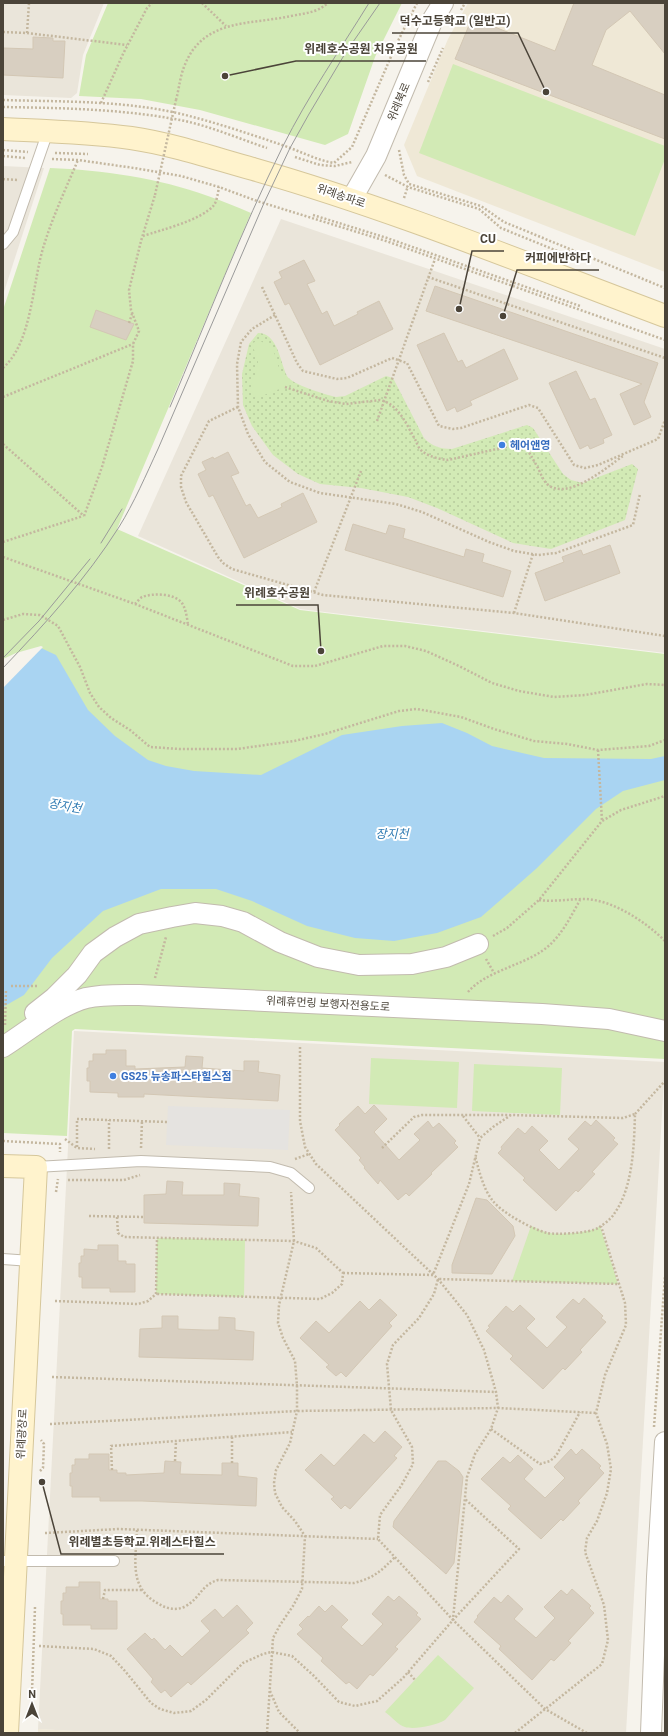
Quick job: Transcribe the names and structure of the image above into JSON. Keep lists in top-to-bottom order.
{
  "streets": {
    "main road": ["위례송파로", "위례광장로"],
    "street": ["위례북로", "위례휴먼링 보행자전용도로"]
  },
  "crossings": [
    ["위례북로", "위례송파로"]
  ],
  "water": ["장지천"],
  "places": [
    "위례호수공원 치유공원",
    "덕수고등학교 (일반고)",
    "CU",
    "커피에반하다",
    "헤어앤영",
    "위례호수공원",
    "GS25 뉴송파스타힐스점",
    "위례별초등학교.위례스타힐스"
  ],
  "north": "top"
}
